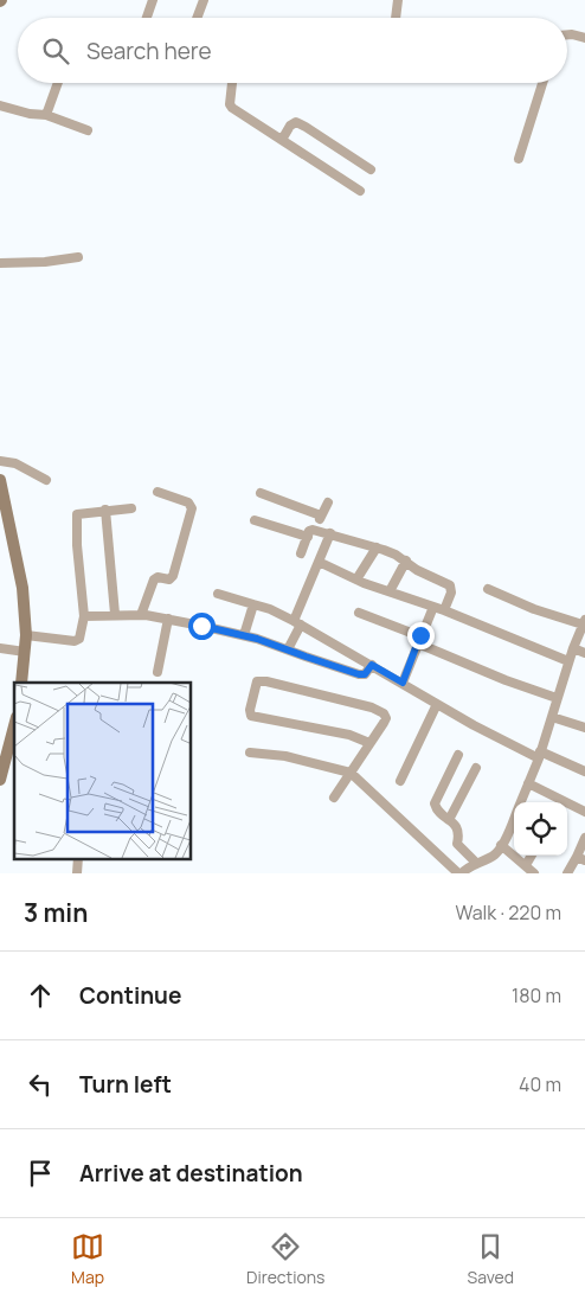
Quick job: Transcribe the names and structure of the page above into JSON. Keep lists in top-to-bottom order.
{
  "page": {
    "search": "Search here",
    "heading": ["3 min", "Walk · 220 m"],
    "list": [
      ["Continue", "180 m"],
      ["Turn left", "40 m"],
      "Arrive at destination"
    ],
    "nav": ["Map", "Directions", "Saved"]
  }
}
